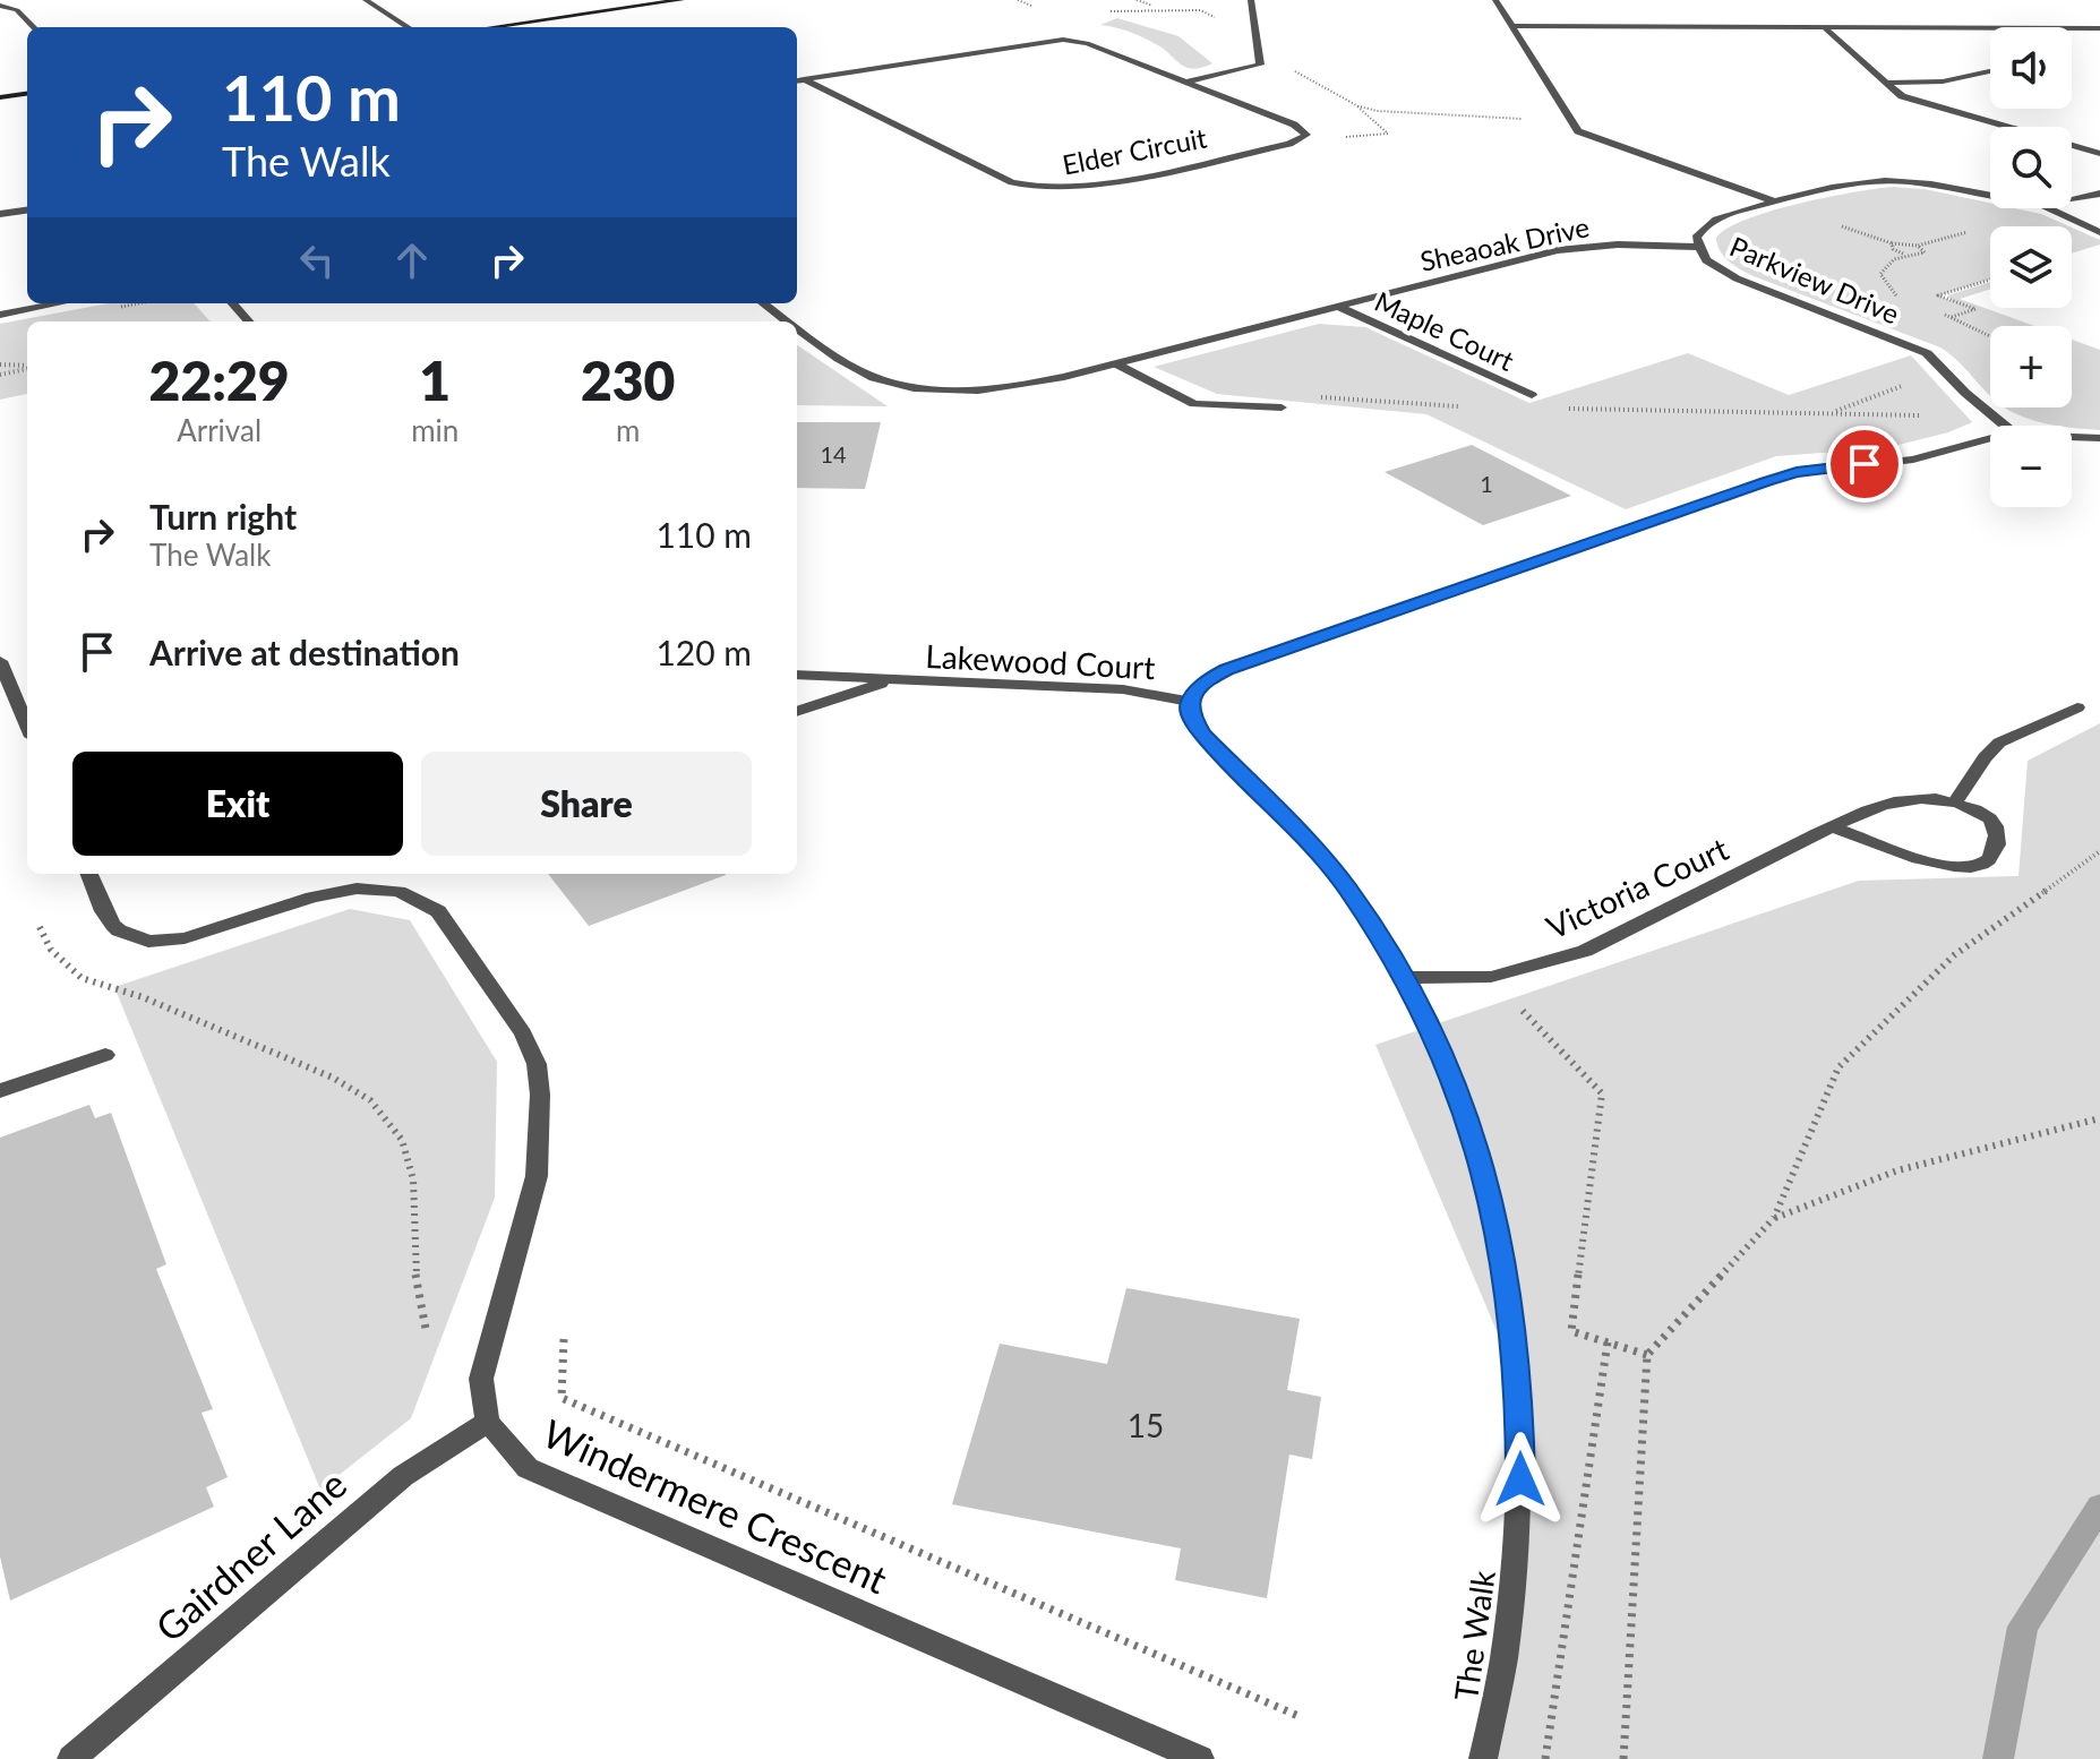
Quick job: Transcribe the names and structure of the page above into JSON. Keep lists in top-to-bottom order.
{
  "streets": {
    "street": [
      "Elder Circuit",
      "Sheaoak Drive",
      "Parkview Drive",
      "Maple Court",
      "Lakewood Court",
      "Victoria Court",
      "Windermere Crescent",
      "Gairdner Lane",
      "The Walk"
    ]
  },
  "crossings": [
    ["Sheaoak Drive", "Parkview Drive"],
    ["Sheaoak Drive", "Maple Court"],
    ["Lakewood Court", "The Walk"],
    ["Victoria Court", "The Walk"],
    ["Windermere Crescent", "Gairdner Lane"]
  ],
  "house_numbers": ["14", "1", "15"],
  "page": {
    "map_buttons": ["+", "−"],
    "turn": ["110 m", "The Walk"],
    "eta": [
      "22:29",
      "Arrival",
      "1",
      "min",
      "230",
      "m"
    ],
    "list": [
      {
        "name": "Turn right",
        "note": "The Walk",
        "value": "110 m"
      },
      {
        "name": "Arrive at destination",
        "value": "120 m"
      }
    ],
    "buttons": ["Exit", "Share"]
  }
}
